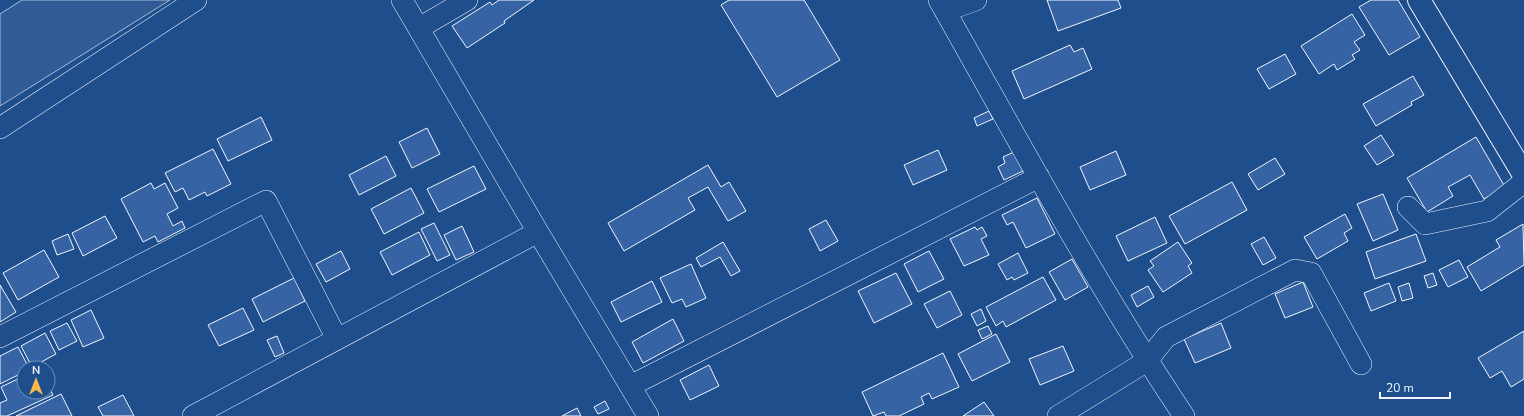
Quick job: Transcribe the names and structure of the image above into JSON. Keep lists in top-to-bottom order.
{
  "scale_bar": "20 m",
  "north": "top"
}
